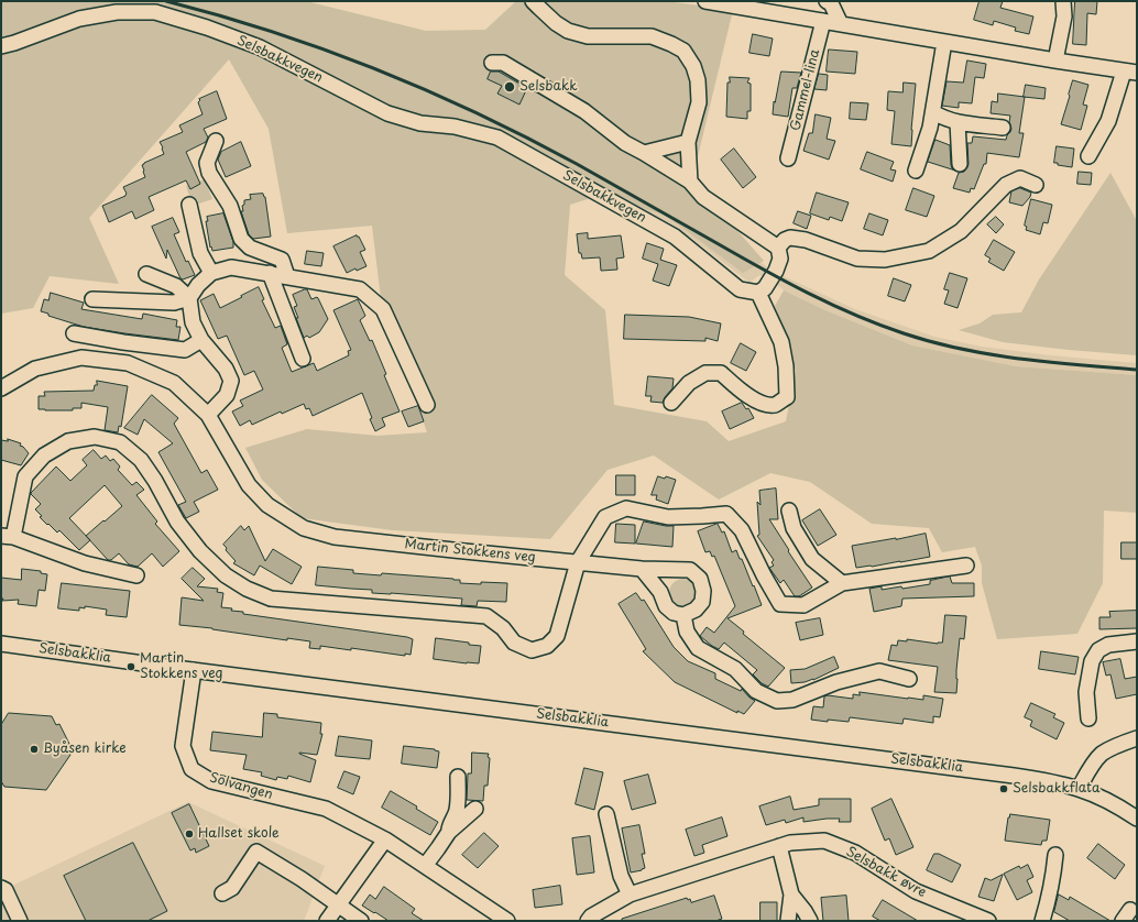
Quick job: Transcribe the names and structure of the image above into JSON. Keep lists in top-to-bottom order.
{
  "streets": {
    "street": [
      "Selsbakkvegen",
      "Gammel-lina",
      "Martin Stokkens veg",
      "Selsbakklia",
      "Solvangen",
      "Selsbakk øvre"
    ]
  },
  "crossings": [
    ["Selsbakklia", "Solvangen"]
  ],
  "places": [
    "Selsbakk",
    "Martin Stokkens veg",
    "Byåsen kirke",
    "Selsbakkflata",
    "Hallset skole"
  ]
}
